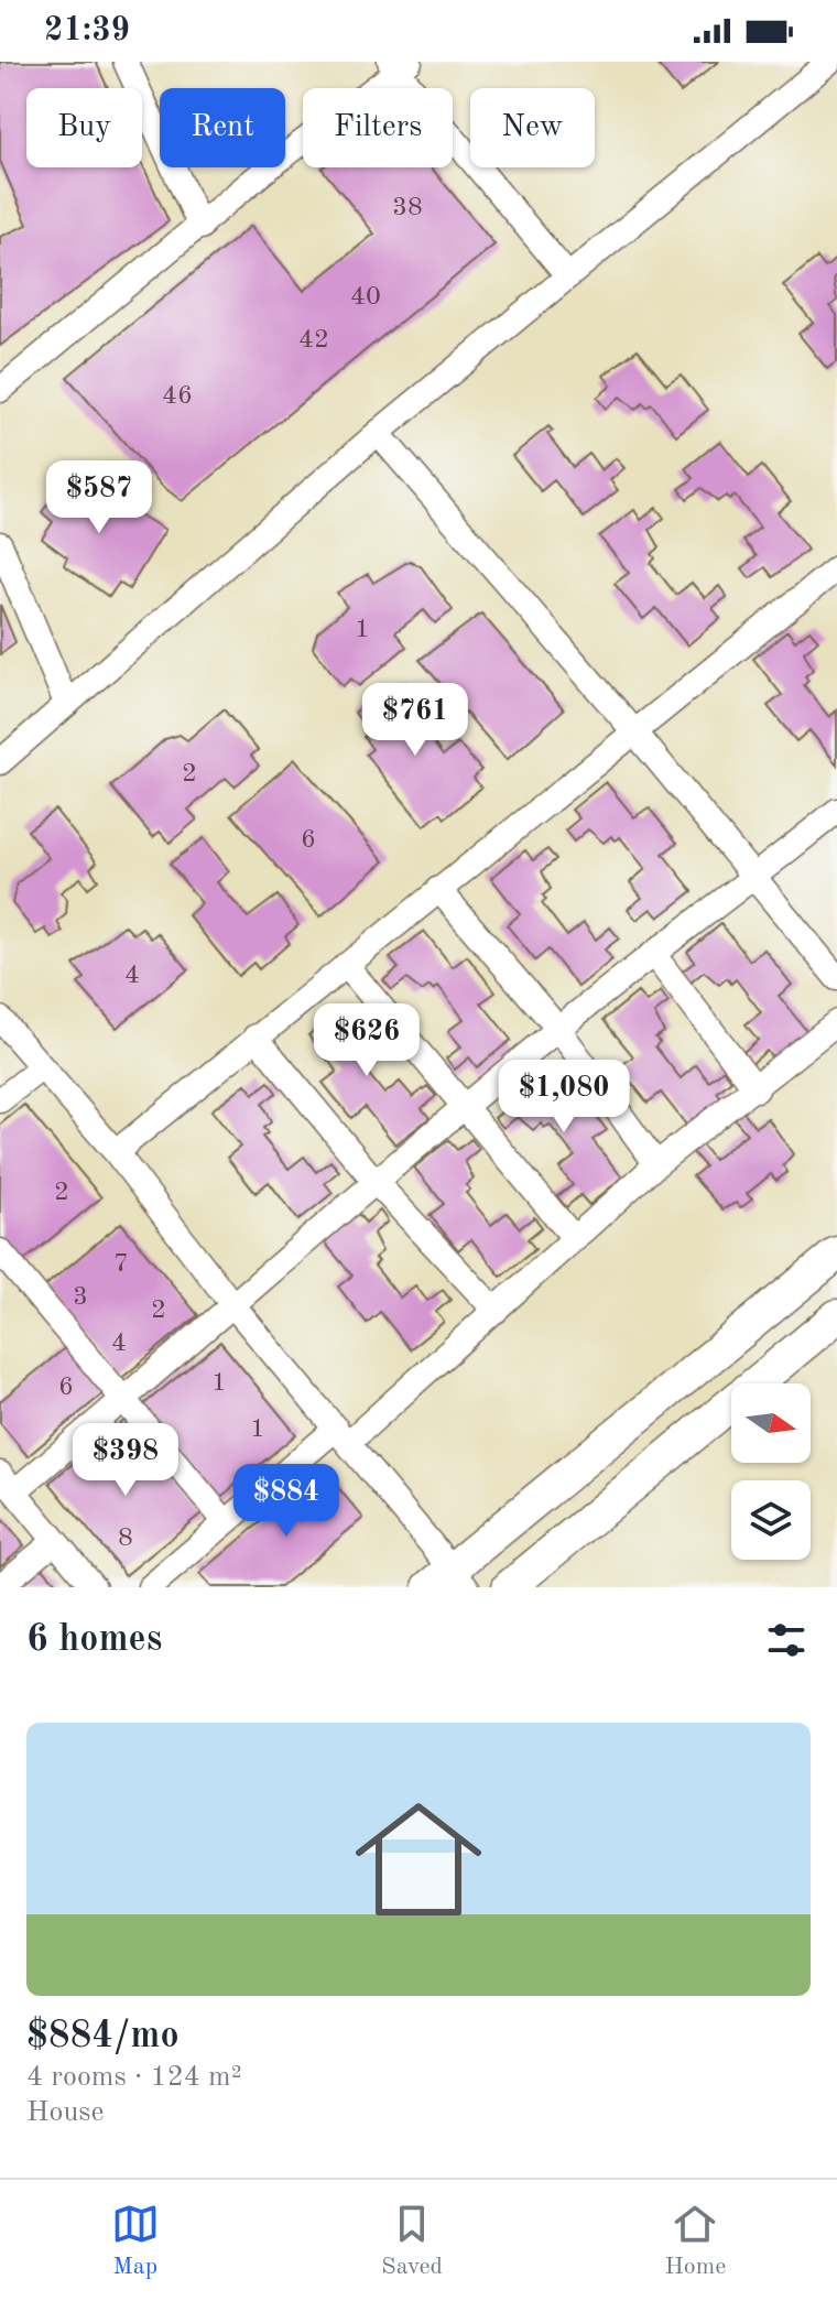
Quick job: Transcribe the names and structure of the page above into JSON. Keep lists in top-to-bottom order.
{
  "house_numbers": [
    "38",
    "40",
    "42",
    "46",
    "1",
    "2",
    "6",
    "4",
    "2",
    "7",
    "3",
    "2",
    "4",
    "1",
    "6",
    "1",
    "8"
  ],
  "north": "right",
  "page": {
    "status": "21:39",
    "chip": [
      "Buy",
      "Rent",
      "Filters",
      "New"
    ],
    "price": [
      "$587",
      "$761",
      "$626",
      "$1,080",
      "$398",
      "$884"
    ],
    "heading": "6 homes",
    "list": [
      {
        "name": "$884/mo",
        "note": "4 rooms · 124 m² · House"
      }
    ],
    "tabs": ["Map", "Saved", "Home"]
  }
}
